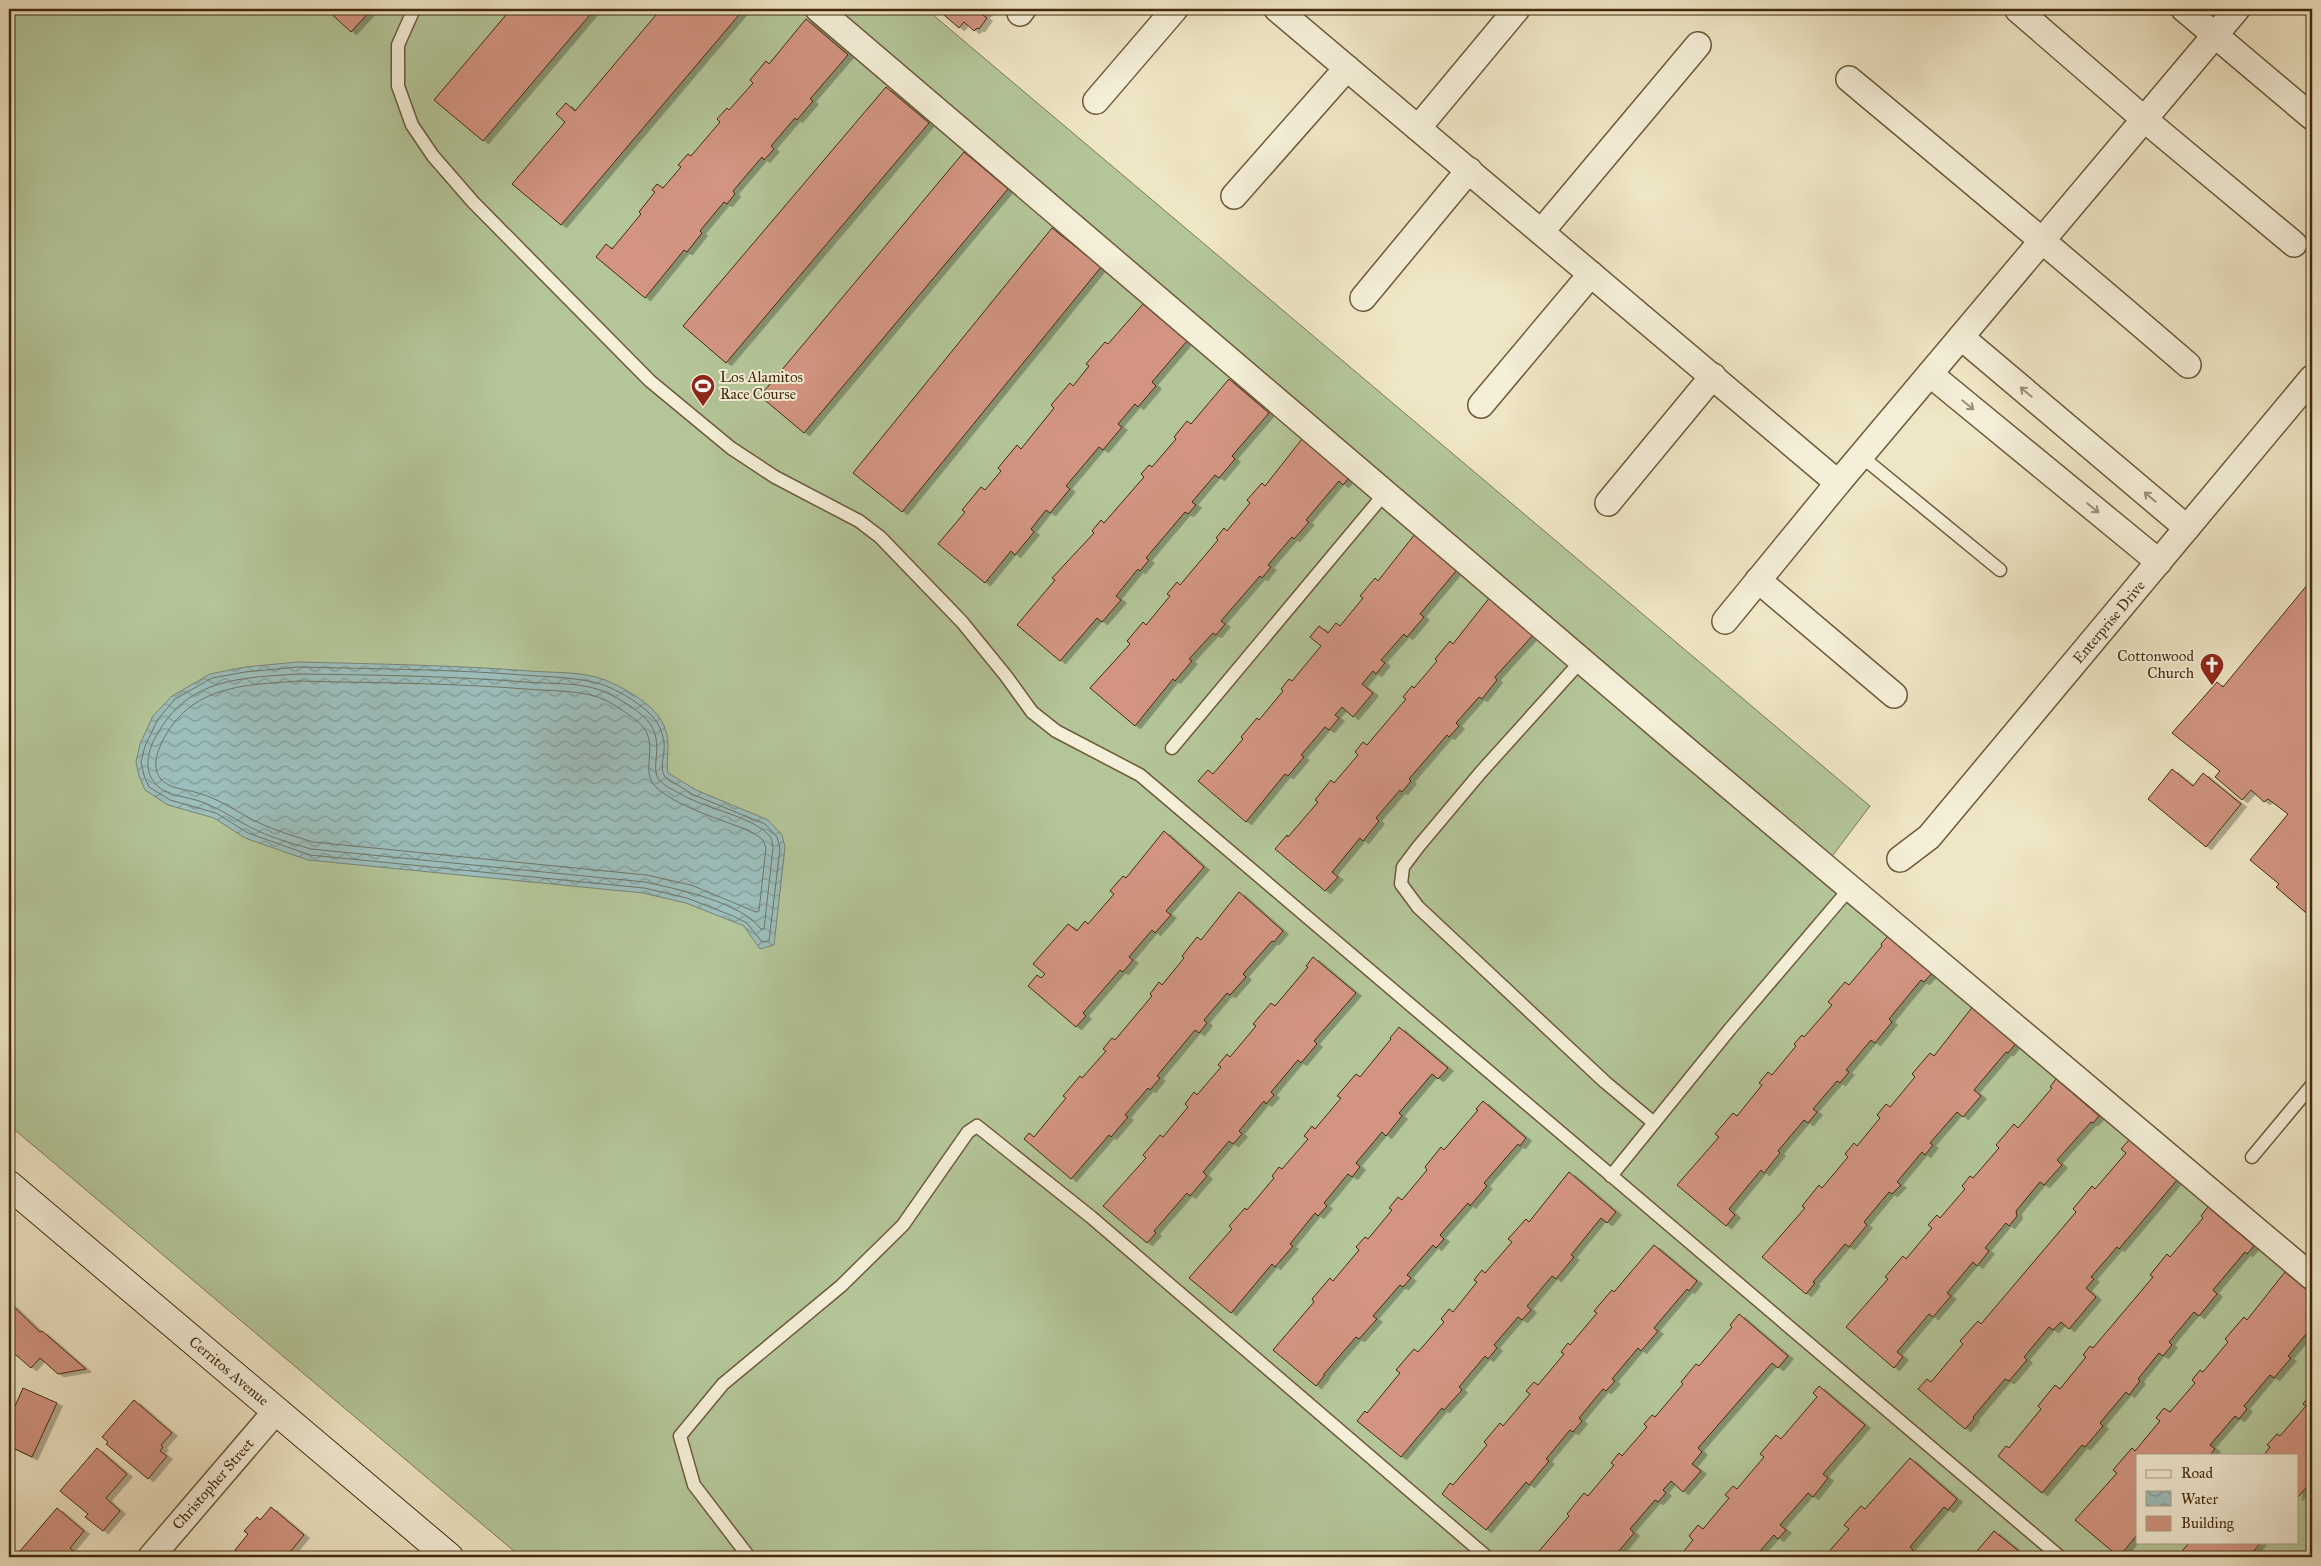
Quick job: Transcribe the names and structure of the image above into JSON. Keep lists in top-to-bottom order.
{
  "streets": {
    "main road": ["Cerritos Avenue"],
    "street": ["Enterprise Drive", "Christopher Street"]
  },
  "crossings": [
    ["Cerritos Avenue", "Christopher Street"]
  ],
  "places": {
    "sports": ["Los Alamitos Race Course"],
    "church": ["Cottonwood Church"]
  },
  "legend": ["Road", "Water", "Building"]
}
